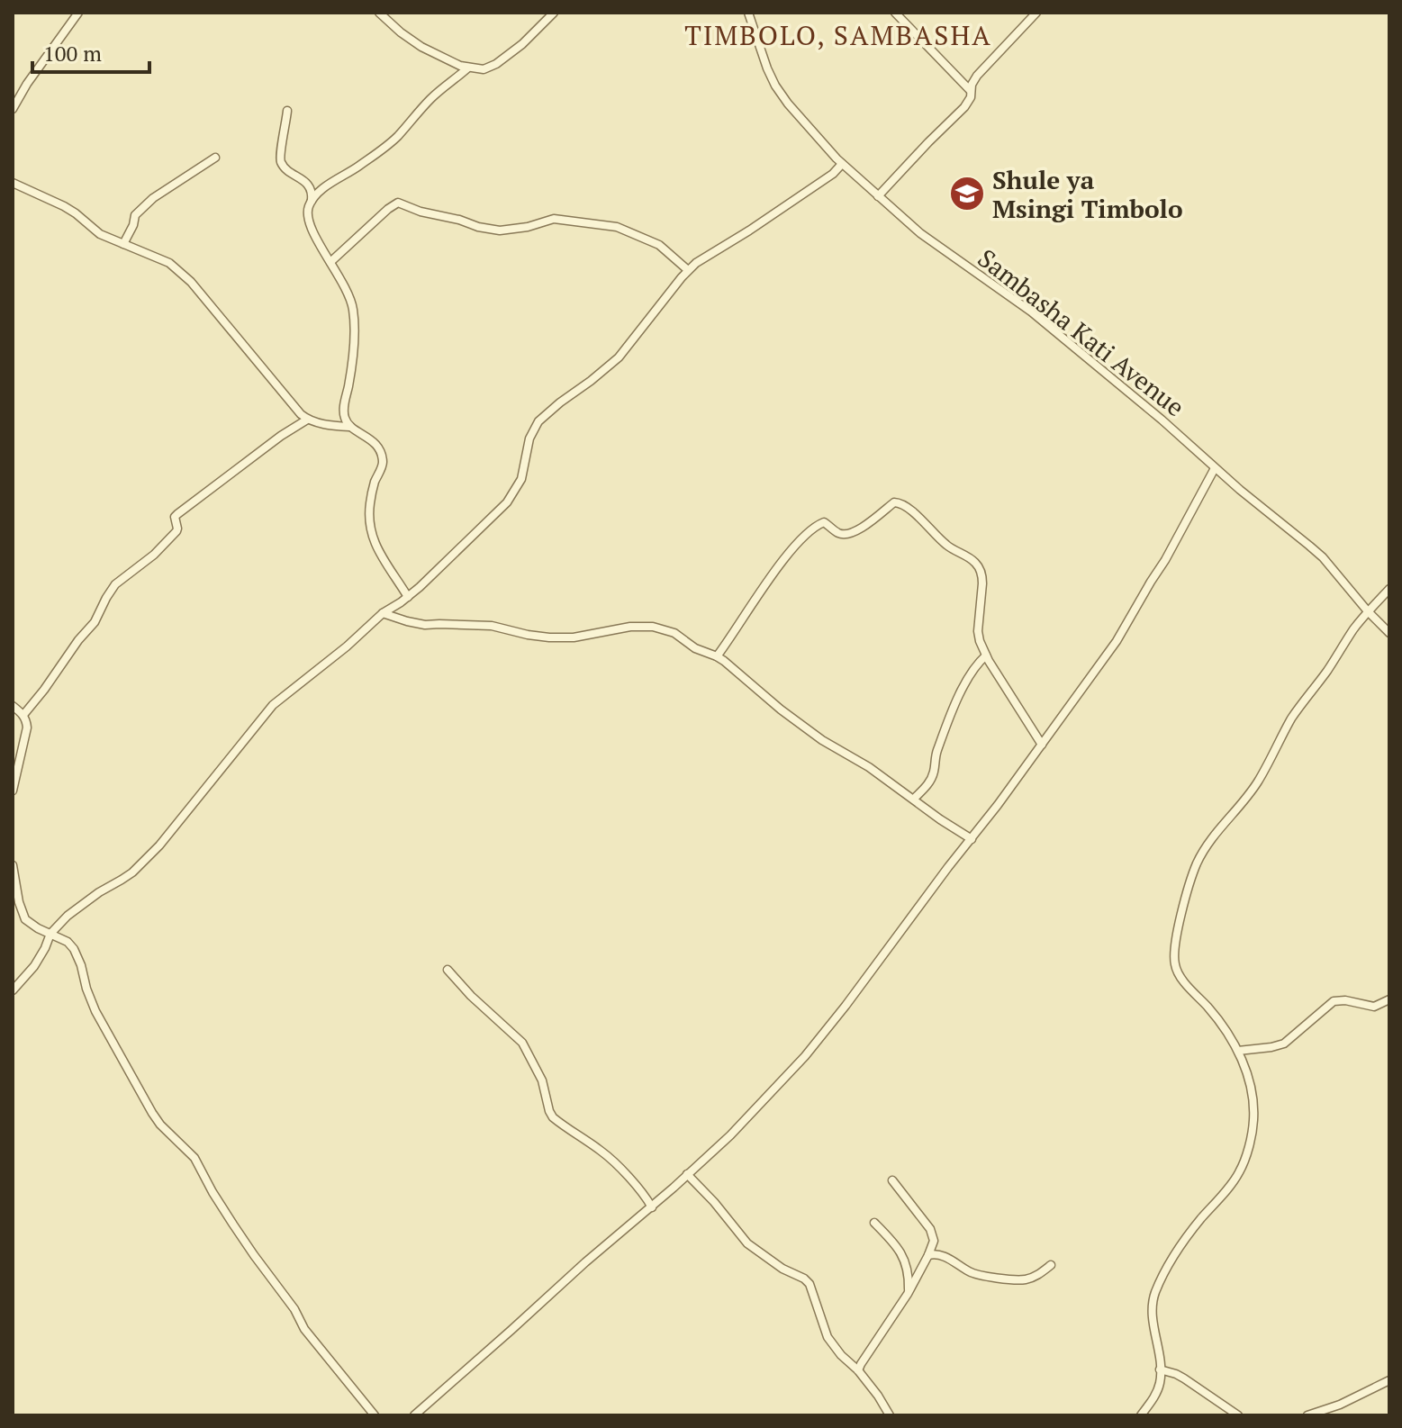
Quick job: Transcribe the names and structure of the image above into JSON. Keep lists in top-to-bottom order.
{
  "streets": {
    "street": ["Sambasha Kati Avenue"]
  },
  "districts": ["TIMBOLO, SAMBASHA"],
  "places": {
    "school or university": ["Shule ya Msingi Timbolo"]
  },
  "scale_bar": "100 m"
}
